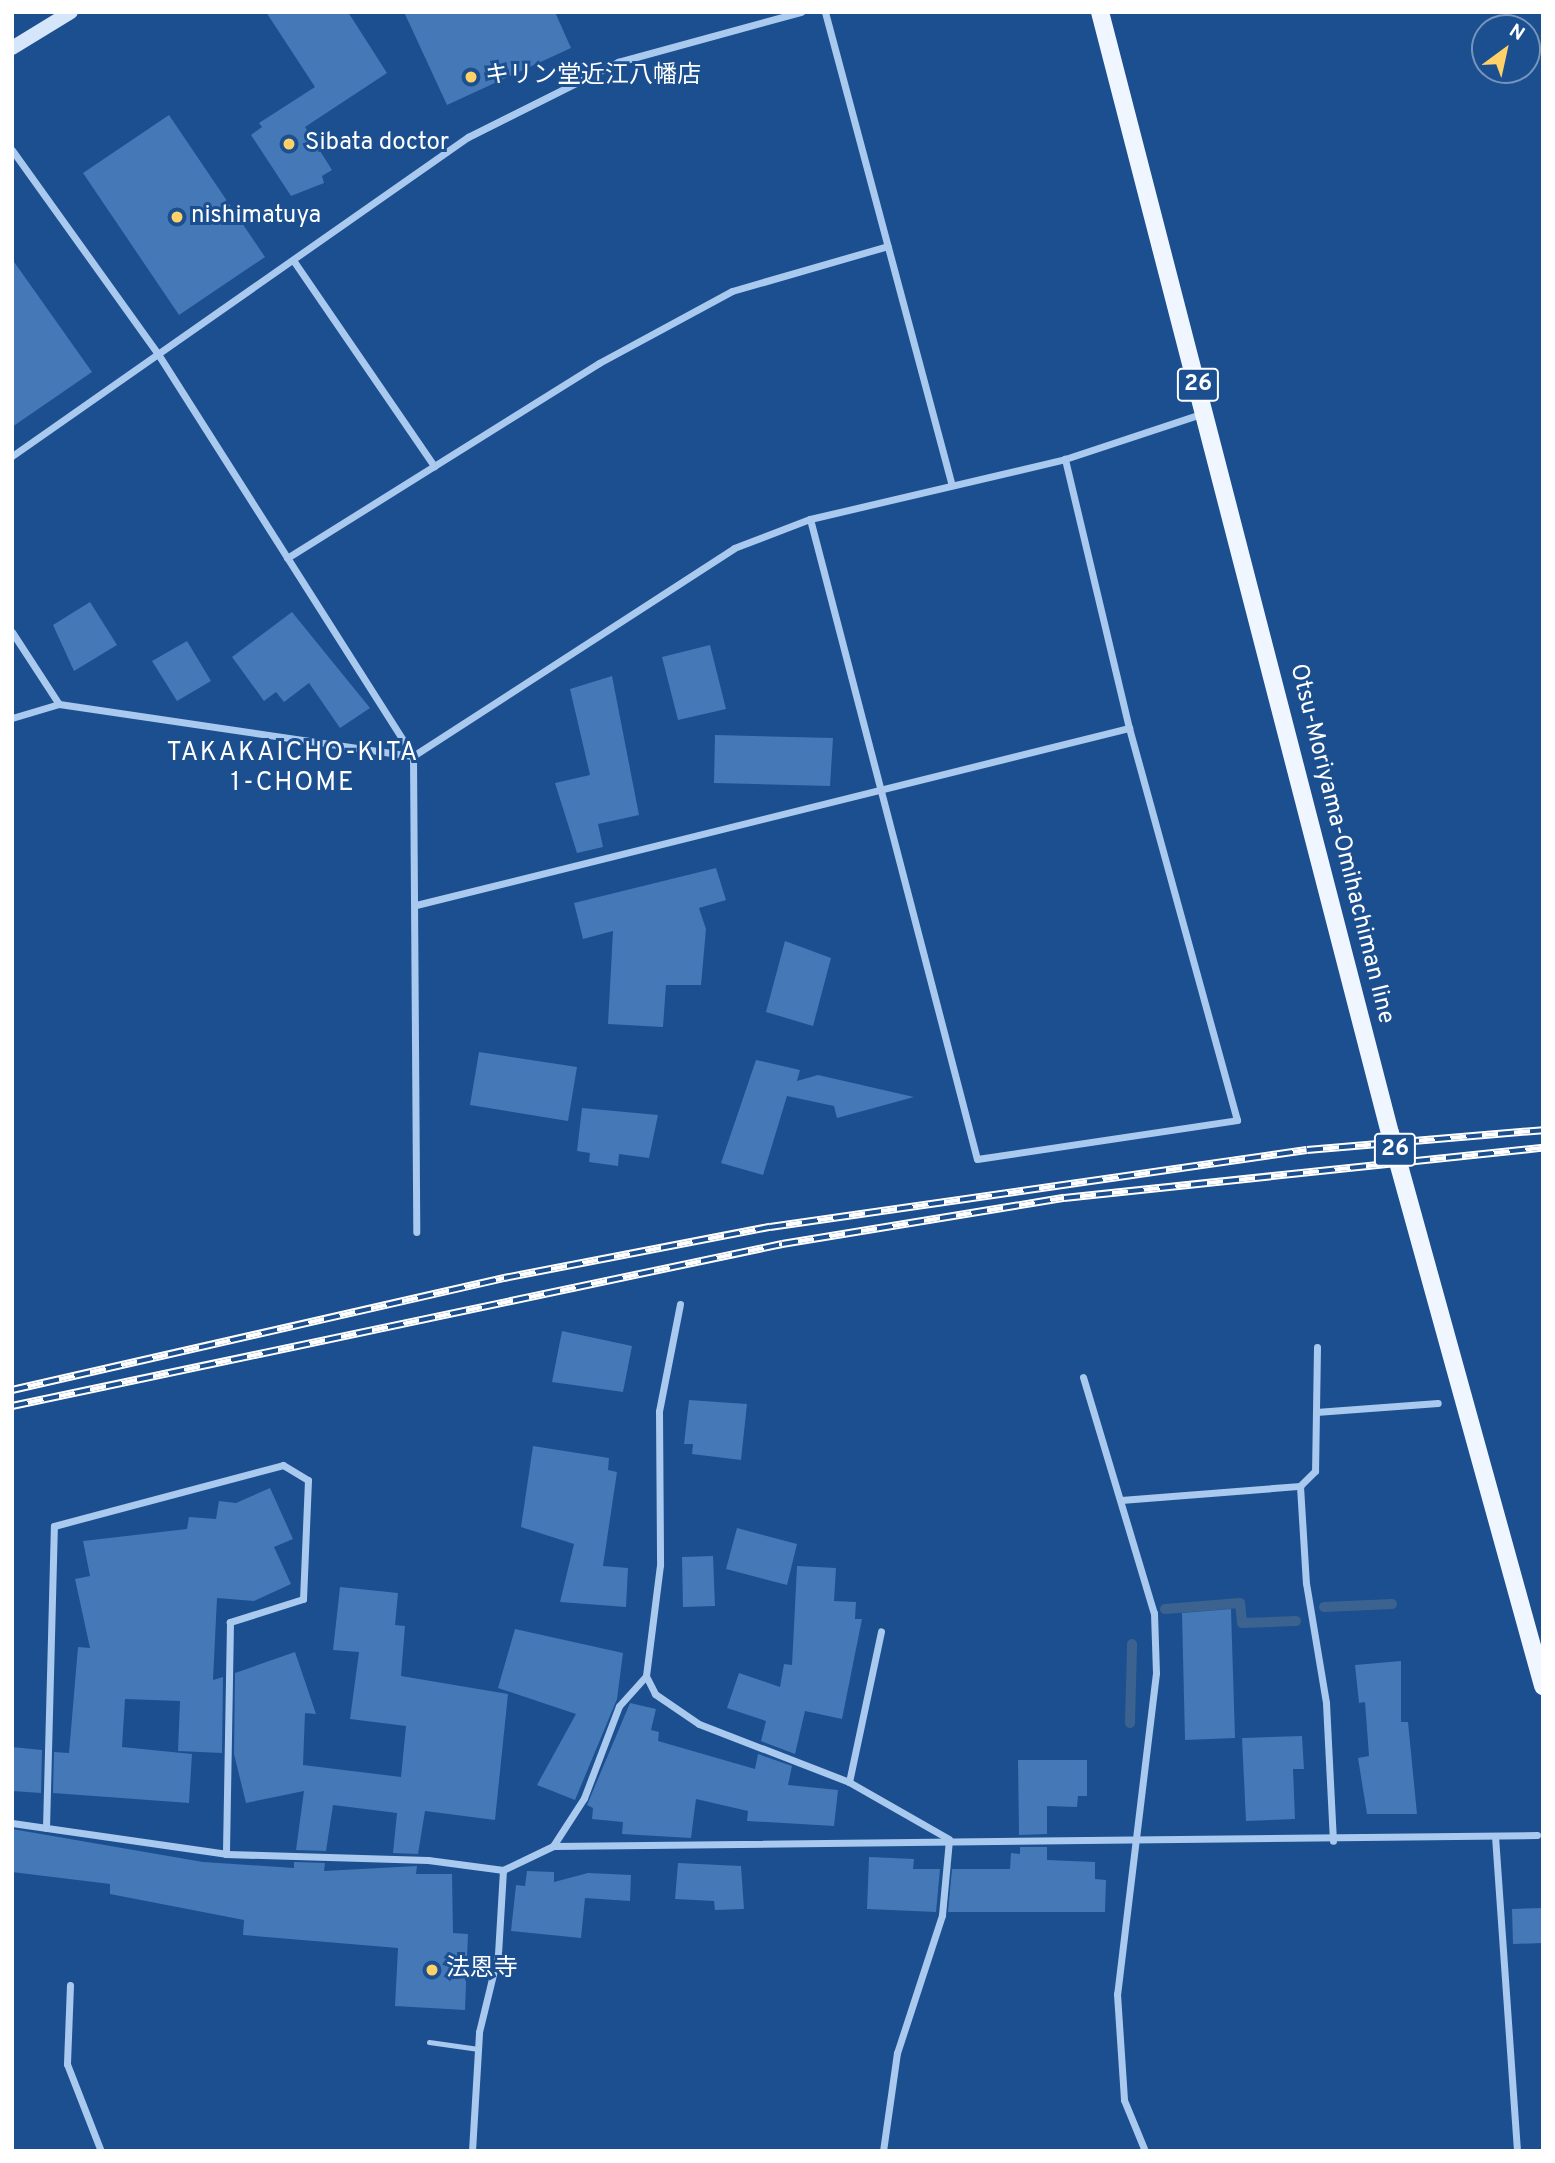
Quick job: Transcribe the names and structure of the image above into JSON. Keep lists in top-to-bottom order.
{
  "streets": {
    "main road": ["26", "Otsu-Moriyama-Omihachiman line"]
  },
  "districts": ["TAKAKAICHO-KITA 1-CHOME"],
  "places": [
    "キリン堂近江八幡店",
    "Sibata doctor",
    "nishimatuya",
    "法恩寺"
  ],
  "north": "top right"
}
